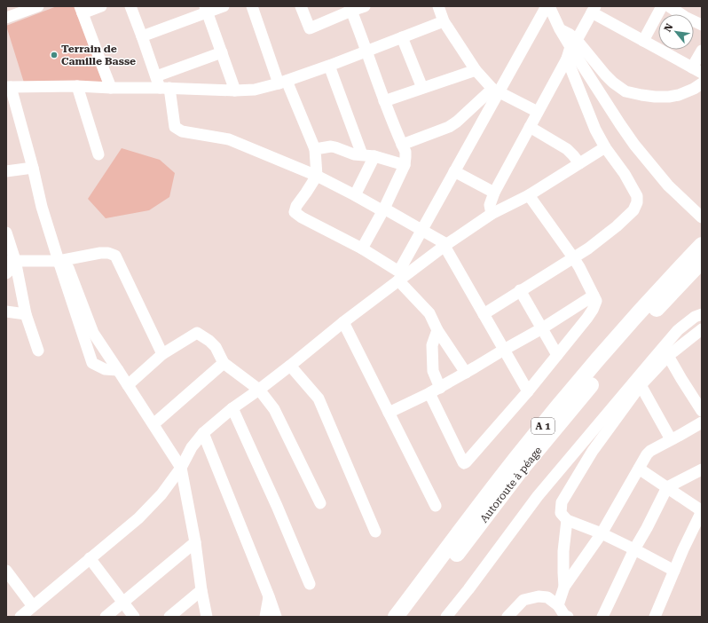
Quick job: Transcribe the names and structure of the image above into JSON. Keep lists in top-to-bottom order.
{
  "streets": {
    "highway": ["A 1", "Autoroute à péage"]
  },
  "places": ["Terrain de Camille Basse"],
  "north": "top left"
}
